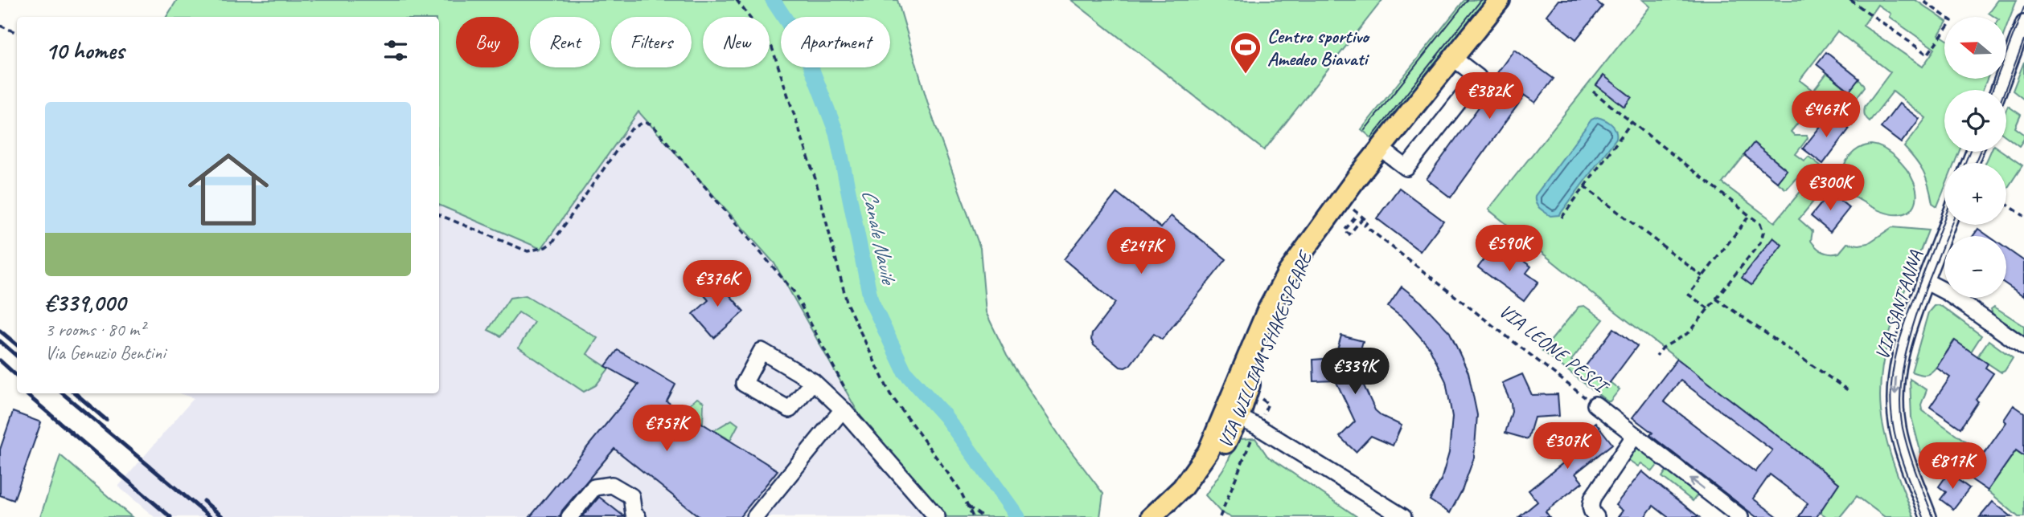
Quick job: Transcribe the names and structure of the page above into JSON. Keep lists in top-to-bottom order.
{
  "streets": {
    "main road": ["VIA WILLIAM SHAKESPEARE"],
    "street": ["VIA SANT'ANNA", "VIA LEONE PESCI"]
  },
  "one_way": ["VIA SANT'ANNA"],
  "water": ["Canale Navile"],
  "places": {
    "sports": ["Centro sportivo Amedeo Biavati"]
  },
  "north": "left",
  "page": {
    "map_buttons": ["+", "−"],
    "chip": [
      "Buy",
      "Rent",
      "Filters",
      "New",
      "Apartment"
    ],
    "heading": "10 homes",
    "price": [
      "€382K",
      "€467K",
      "€300K",
      "€590K",
      "€247K",
      "€376K",
      "€339K",
      "€757K",
      "€307K",
      "€817K"
    ],
    "list": [
      {
        "name": "€339,000",
        "note": "3 rooms · 80 m² · Via Genuzio Bentini"
      }
    ]
  }
}
